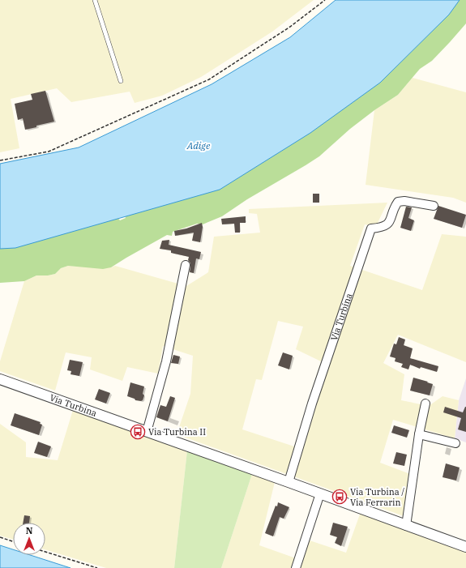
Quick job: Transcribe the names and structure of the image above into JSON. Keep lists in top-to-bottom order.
{
  "streets": {
    "street": ["Via Turbina"]
  },
  "water": ["Adige"],
  "places": {
    "bus stop": ["Via Turbina II", "Via Turbina / Via Ferrarin"]
  },
  "north": "top"
}
